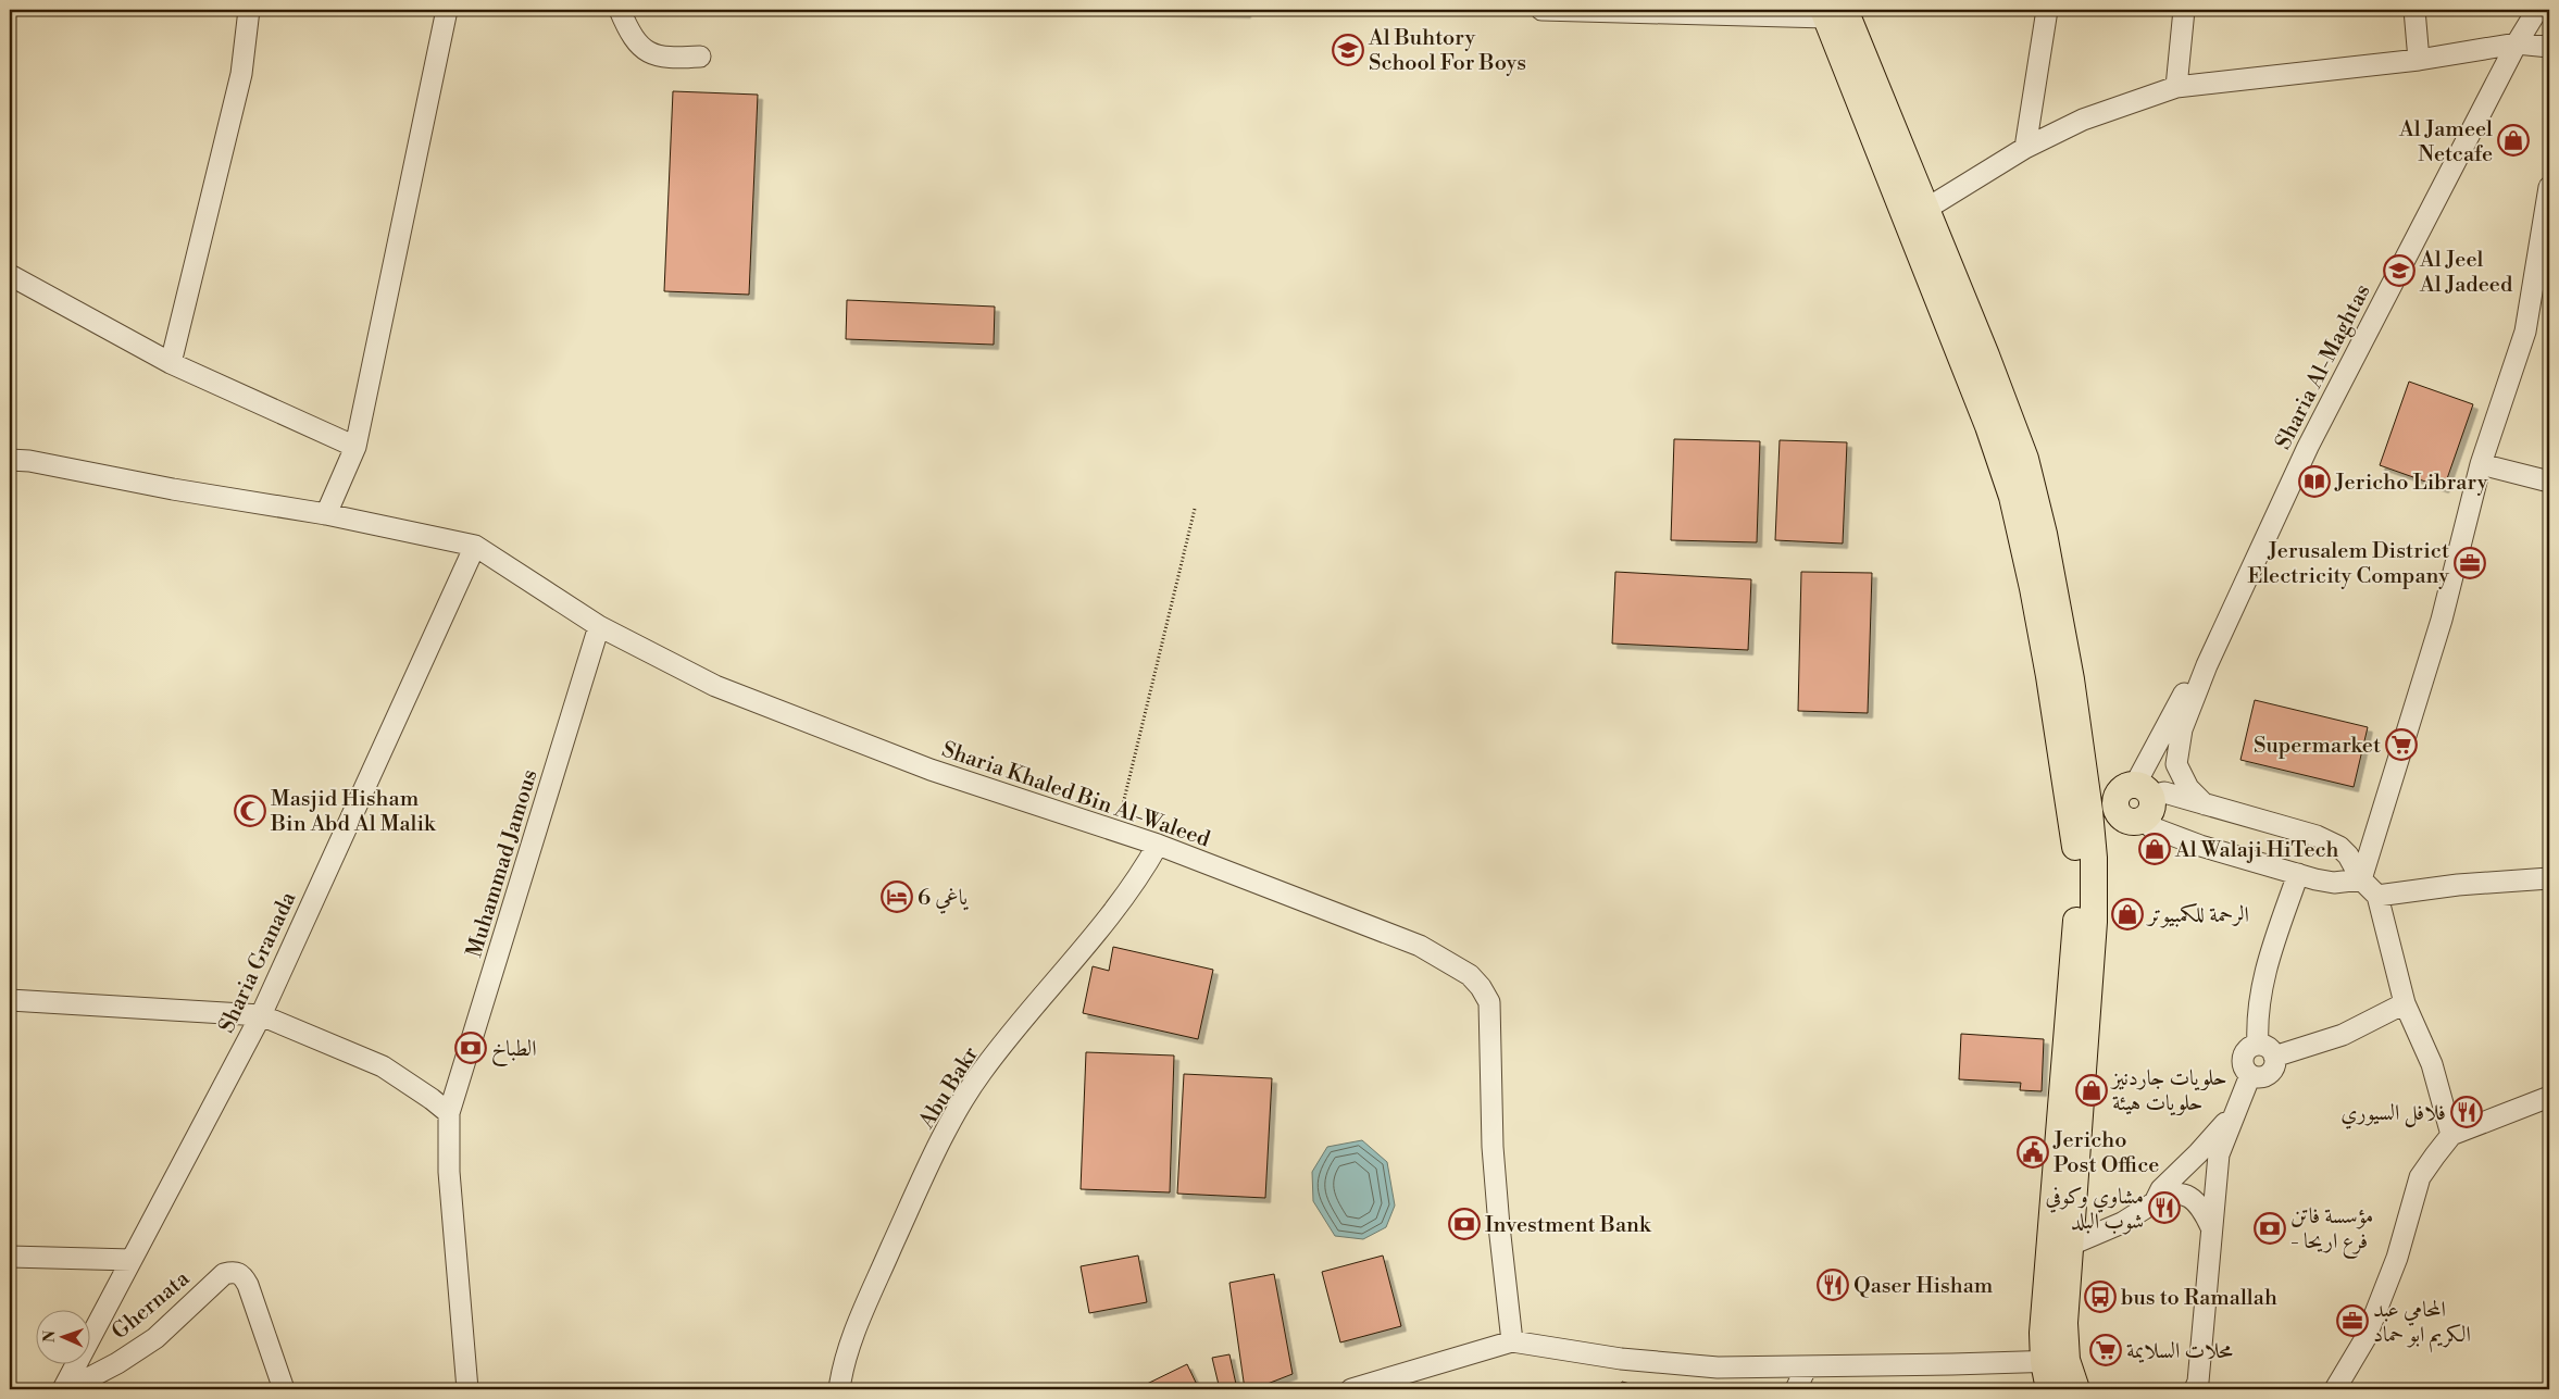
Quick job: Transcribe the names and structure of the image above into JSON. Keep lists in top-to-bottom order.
{
  "streets": {
    "street": [
      "Sharia Al-Maghtas",
      "Sharia Khaled Bin Al-Waleed",
      "Muhammad Jamous",
      "Sharia Granada",
      "Abu Bakr",
      "Ghernata"
    ]
  },
  "crossings": [
    ["Sharia Khaled Bin Al-Waleed", "Muhammad Jamous"],
    ["Sharia Khaled Bin Al-Waleed", "Sharia Granada"],
    ["Sharia Khaled Bin Al-Waleed", "Abu Bakr"],
    ["Sharia Granada", "Ghernata"]
  ],
  "places": {
    "school or university": ["Al Buhtory School For Boys", "Al Jeel Al Jadeed"],
    "shop": [
      "Al Jameel Netcafe",
      "Al Walaji HiTech",
      "الرحمة للكمبيوتر",
      "حلويات جاردنيز حلويات هيئة"
    ],
    "library": ["Jericho Library"],
    "office": ["Jerusalem District Electricity Company", "المحامي عبد الكريم ابو حماد"],
    "supermarket": ["Supermarket", "محلات السلايمة"],
    "mosque": ["Masjid Hisham Bin Abd Al Malik"],
    "hotel": ["ياغي 6"],
    "bank": ["الطباخ", "Investment Bank", "مؤسسة فاتن - فرع اريحا"],
    "restaurant": ["فلافل السيوري", "مشاوي وكوفي شوب البلد", "Qaser Hisham"],
    "public building": ["Jericho Post Office"],
    "bus stop": ["bus to Ramallah"]
  },
  "north": "left"
}
